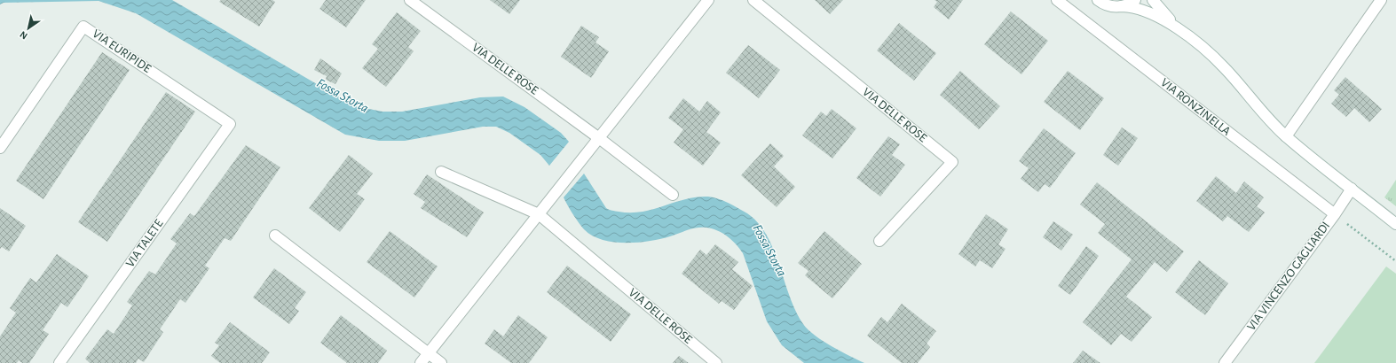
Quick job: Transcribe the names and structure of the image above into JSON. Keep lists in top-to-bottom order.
{
  "streets": {
    "street": [
      "VIA EURIPIDE",
      "VIA DELLE ROSE",
      "VIA RONZINELLA",
      "VIA TALETE",
      "VIA VINCENZO GAGLIARDI"
    ]
  },
  "crossings": [
    ["VIA EURIPIDE", "VIA TALETE"],
    ["VIA RONZINELLA", "VIA VINCENZO GAGLIARDI"]
  ],
  "water": ["Fossa Storta"],
  "north": "bottom left"
}
